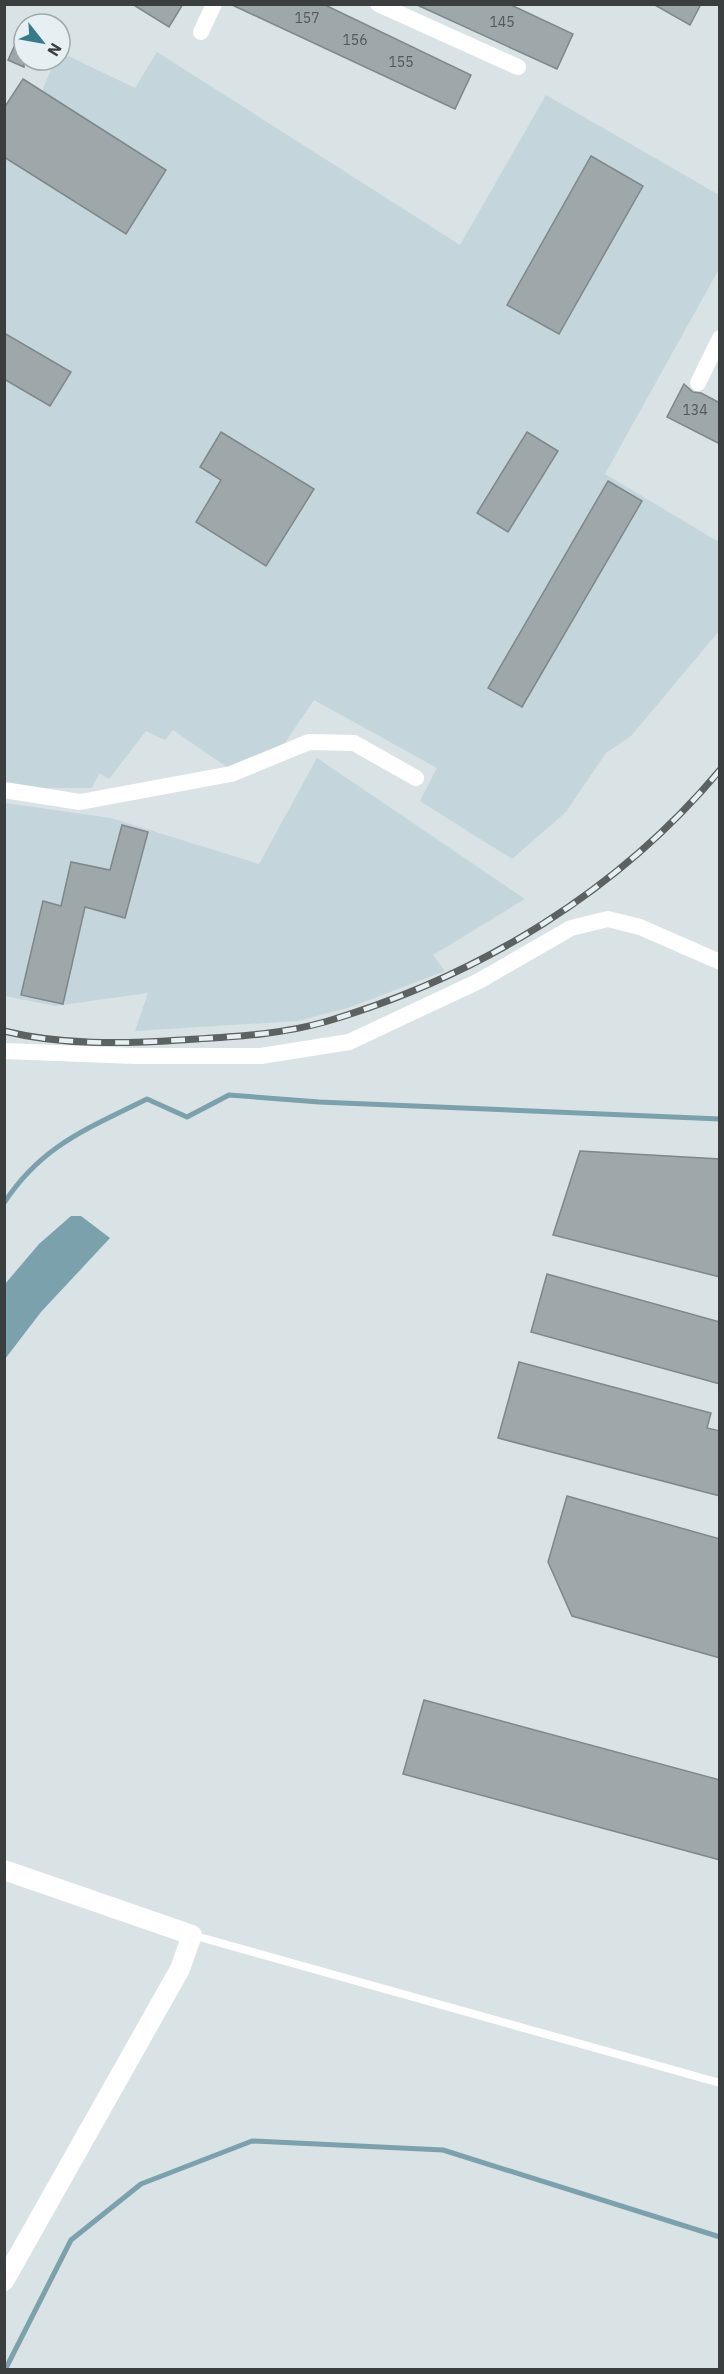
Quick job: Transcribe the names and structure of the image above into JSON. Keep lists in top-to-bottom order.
{
  "house_numbers": [
    "157",
    "145",
    "156",
    "155",
    "134"
  ],
  "north": "bottom right"
}
